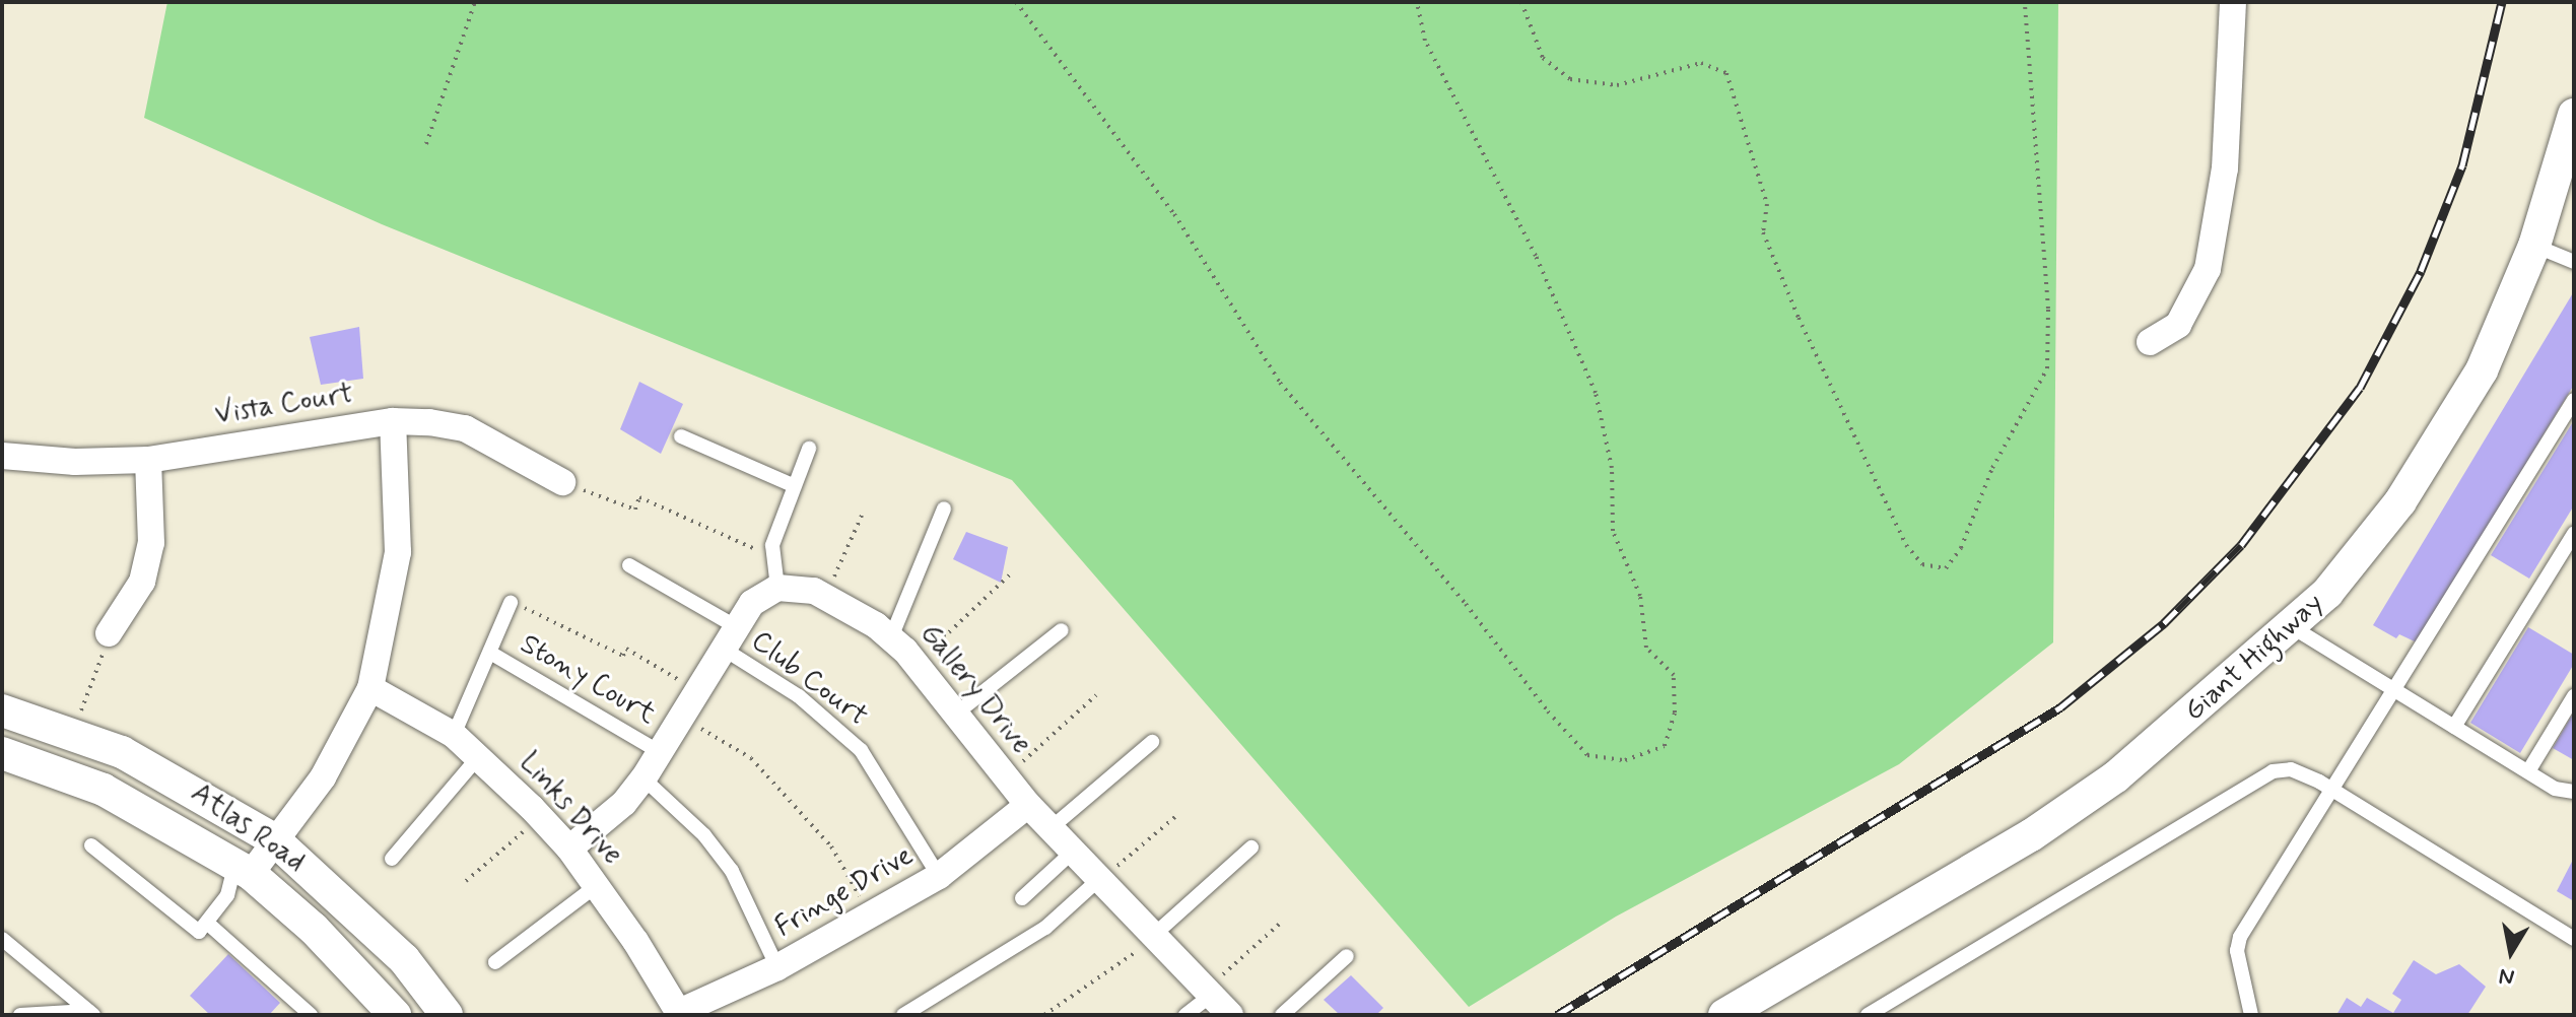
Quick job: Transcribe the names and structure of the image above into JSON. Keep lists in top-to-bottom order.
{
  "streets": {
    "street": [
      "Vista Court",
      "Giant Highway",
      "Gallery Drive",
      "Links Drive",
      "Atlas Road",
      "Fringe Drive"
    ],
    "lane": ["Club Court", "Stony Court"]
  },
  "crossings": [
    ["Club Court", "Fringe Drive"],
    ["Gallery Drive", "Fringe Drive"],
    ["Links Drive", "Fringe Drive"]
  ],
  "north": "bottom"
}
